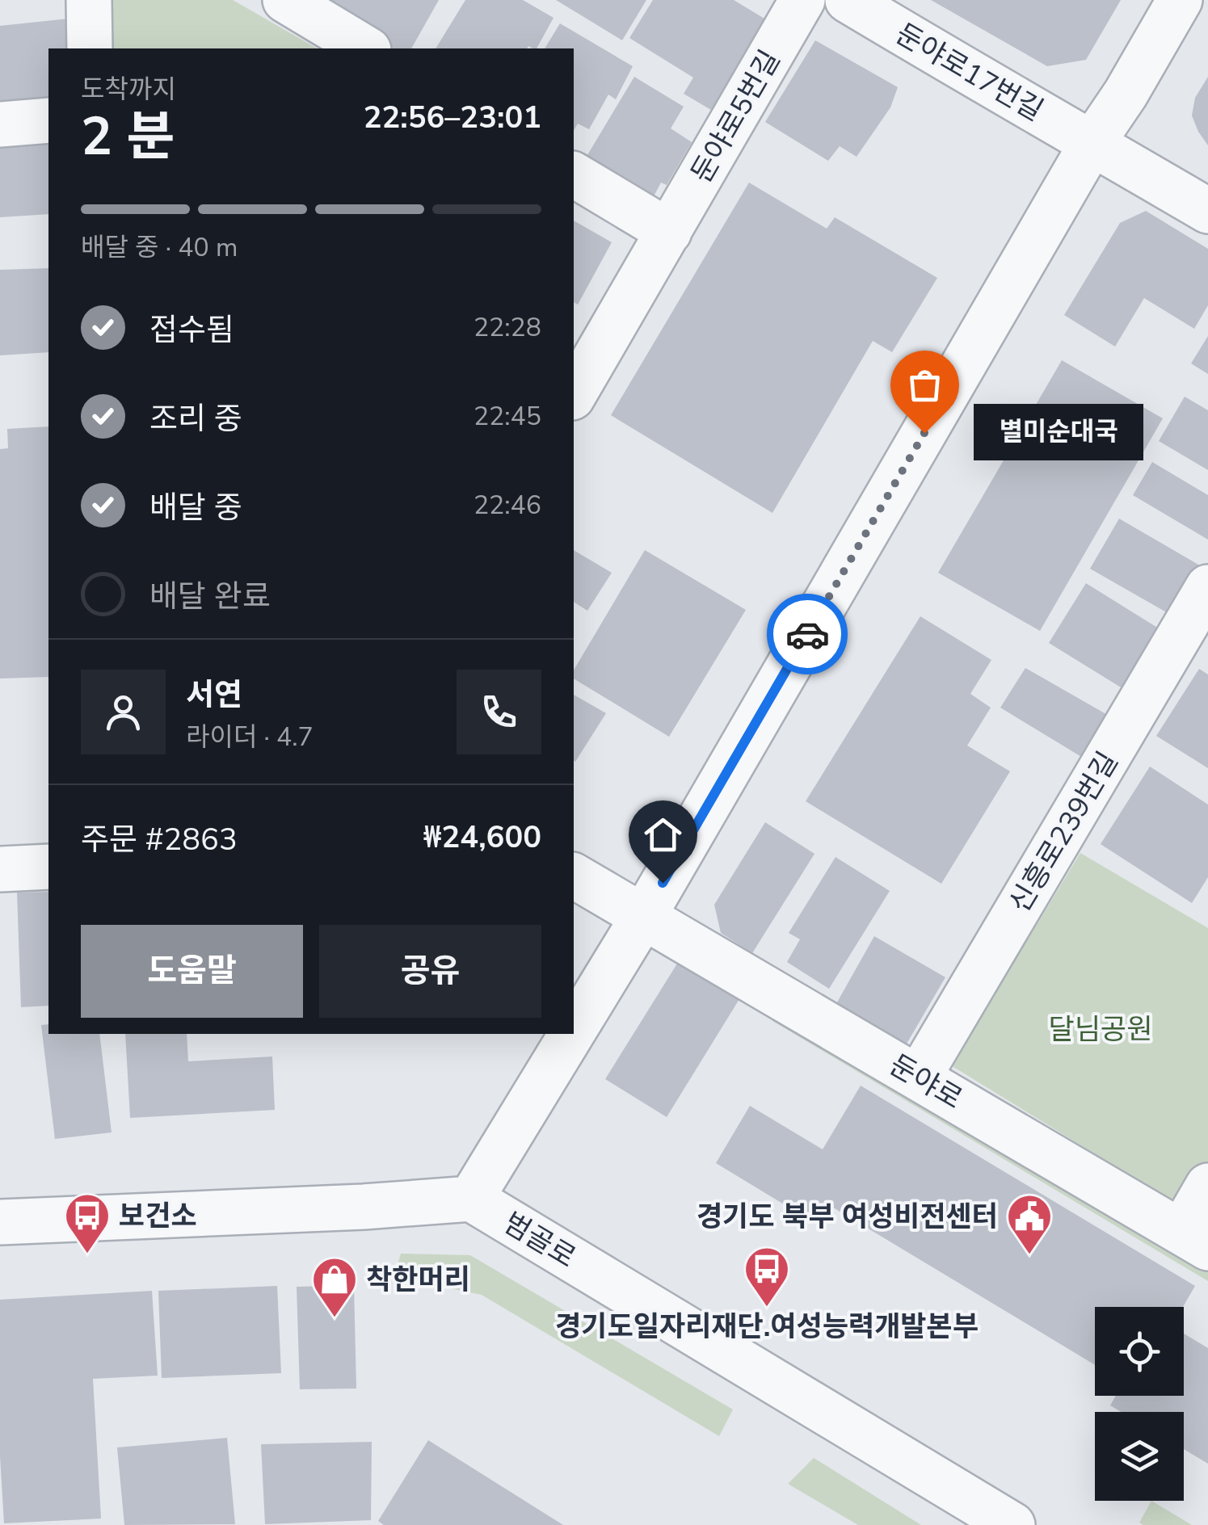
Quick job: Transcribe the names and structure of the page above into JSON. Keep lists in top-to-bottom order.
{
  "streets": {
    "street": [
      "둔야로17번길",
      "둔야로5번길",
      "신흥로239번길",
      "둔야로",
      "범골로"
    ]
  },
  "crossings": [
    ["신흥로239번길", "둔야로"]
  ],
  "parks": ["달님공원"],
  "places": {
    "other": ["별미순대국"],
    "bus stop": ["보건소", "경기도일자리재단.여성능력개발본부"],
    "public building": ["경기도 북부 여성비전센터"],
    "shop": ["착한머리"]
  },
  "page": {
    "heading": ["2 분", "도착까지", "22:56–23:01"],
    "panel": [
      "서연",
      "라이더 · 4.7",
      "주문 #2863",
      "₩24,600"
    ],
    "bar": "배달 중 · 40 m",
    "list": [
      ["접수됨", "22:28"],
      ["조리 중", "22:45"],
      ["배달 중", "22:46"],
      "배달 완료"
    ],
    "bubble": "별미순대국",
    "buttons": ["도움말", "공유"]
  }
}
